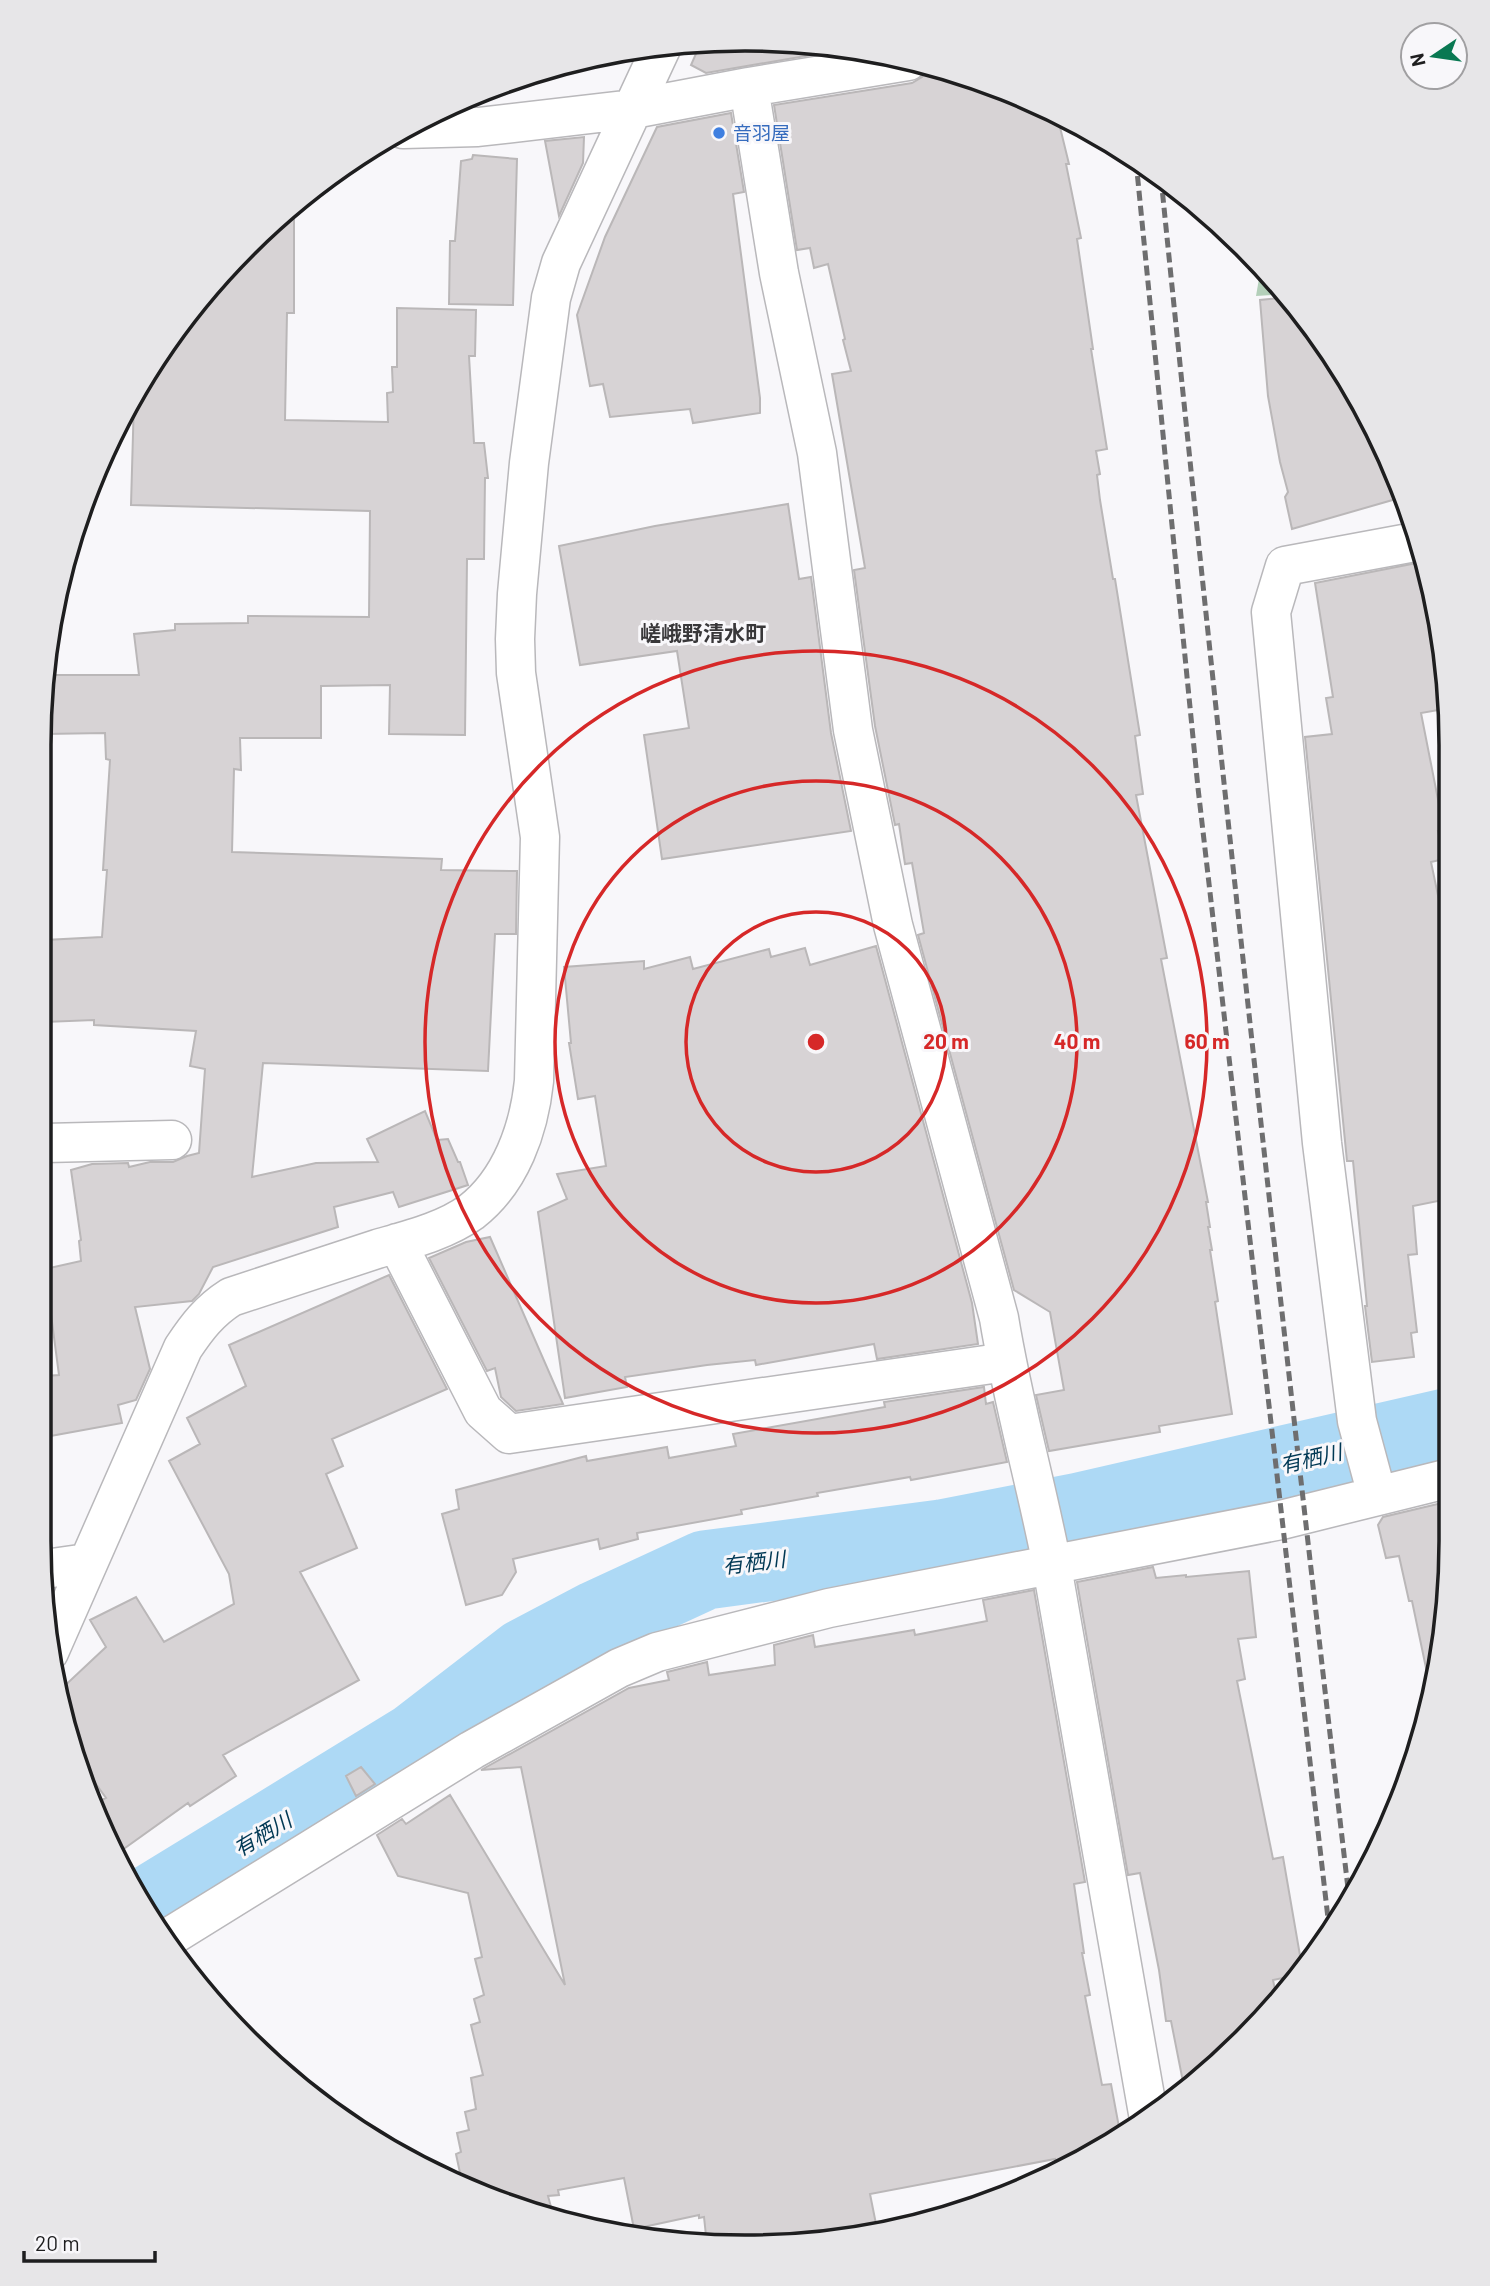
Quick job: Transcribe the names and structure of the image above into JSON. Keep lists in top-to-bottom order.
{
  "districts": ["嵯峨野清水町"],
  "water": ["有栖川"],
  "places": ["音羽屋"],
  "scale_bar": "20 m",
  "north": "left",
  "rings": ["20 m", "40 m", "60 m"]
}
